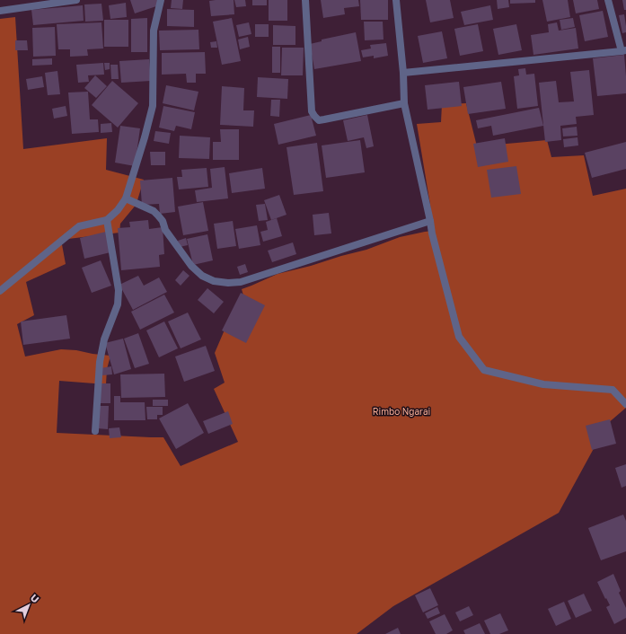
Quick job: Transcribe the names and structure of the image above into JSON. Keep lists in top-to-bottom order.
{
  "parks": ["Rimbo Ngarai"],
  "north": "top right"
}
